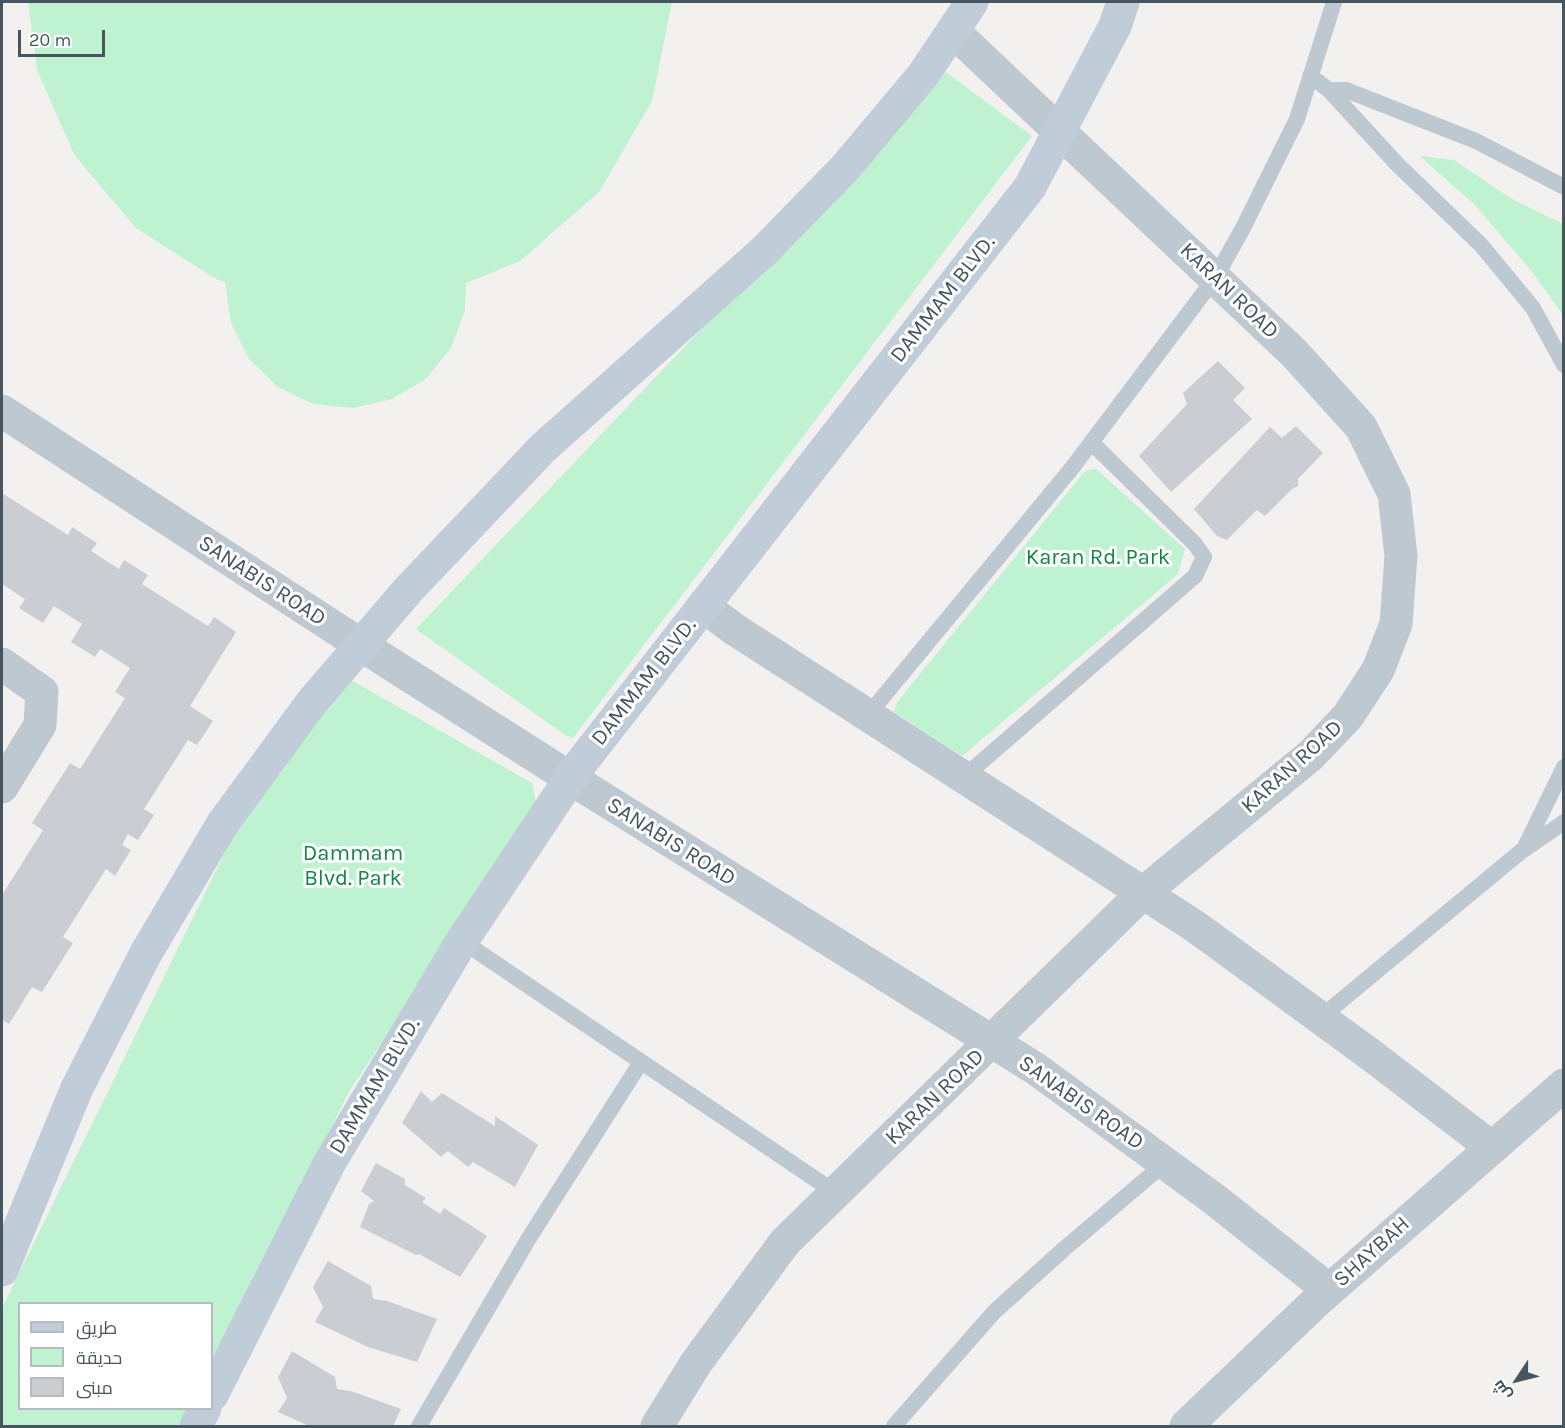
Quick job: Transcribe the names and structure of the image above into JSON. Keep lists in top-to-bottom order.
{
  "streets": {
    "main road": ["DAMMAM BLVD."],
    "street": ["KARAN ROAD", "SANABIS ROAD", "SHAYBAH"]
  },
  "crossings": [
    ["KARAN ROAD", "DAMMAM BLVD."],
    ["KARAN ROAD", "SANABIS ROAD"],
    ["DAMMAM BLVD.", "SANABIS ROAD"],
    ["SANABIS ROAD", "SHAYBAH"]
  ],
  "parks": ["Karan Rd. Park", "Dammam Blvd. Park"],
  "legend": ["طريق", "حديقة", "مبنى"],
  "scale_bar": "20 m",
  "north": "bottom left"
}
